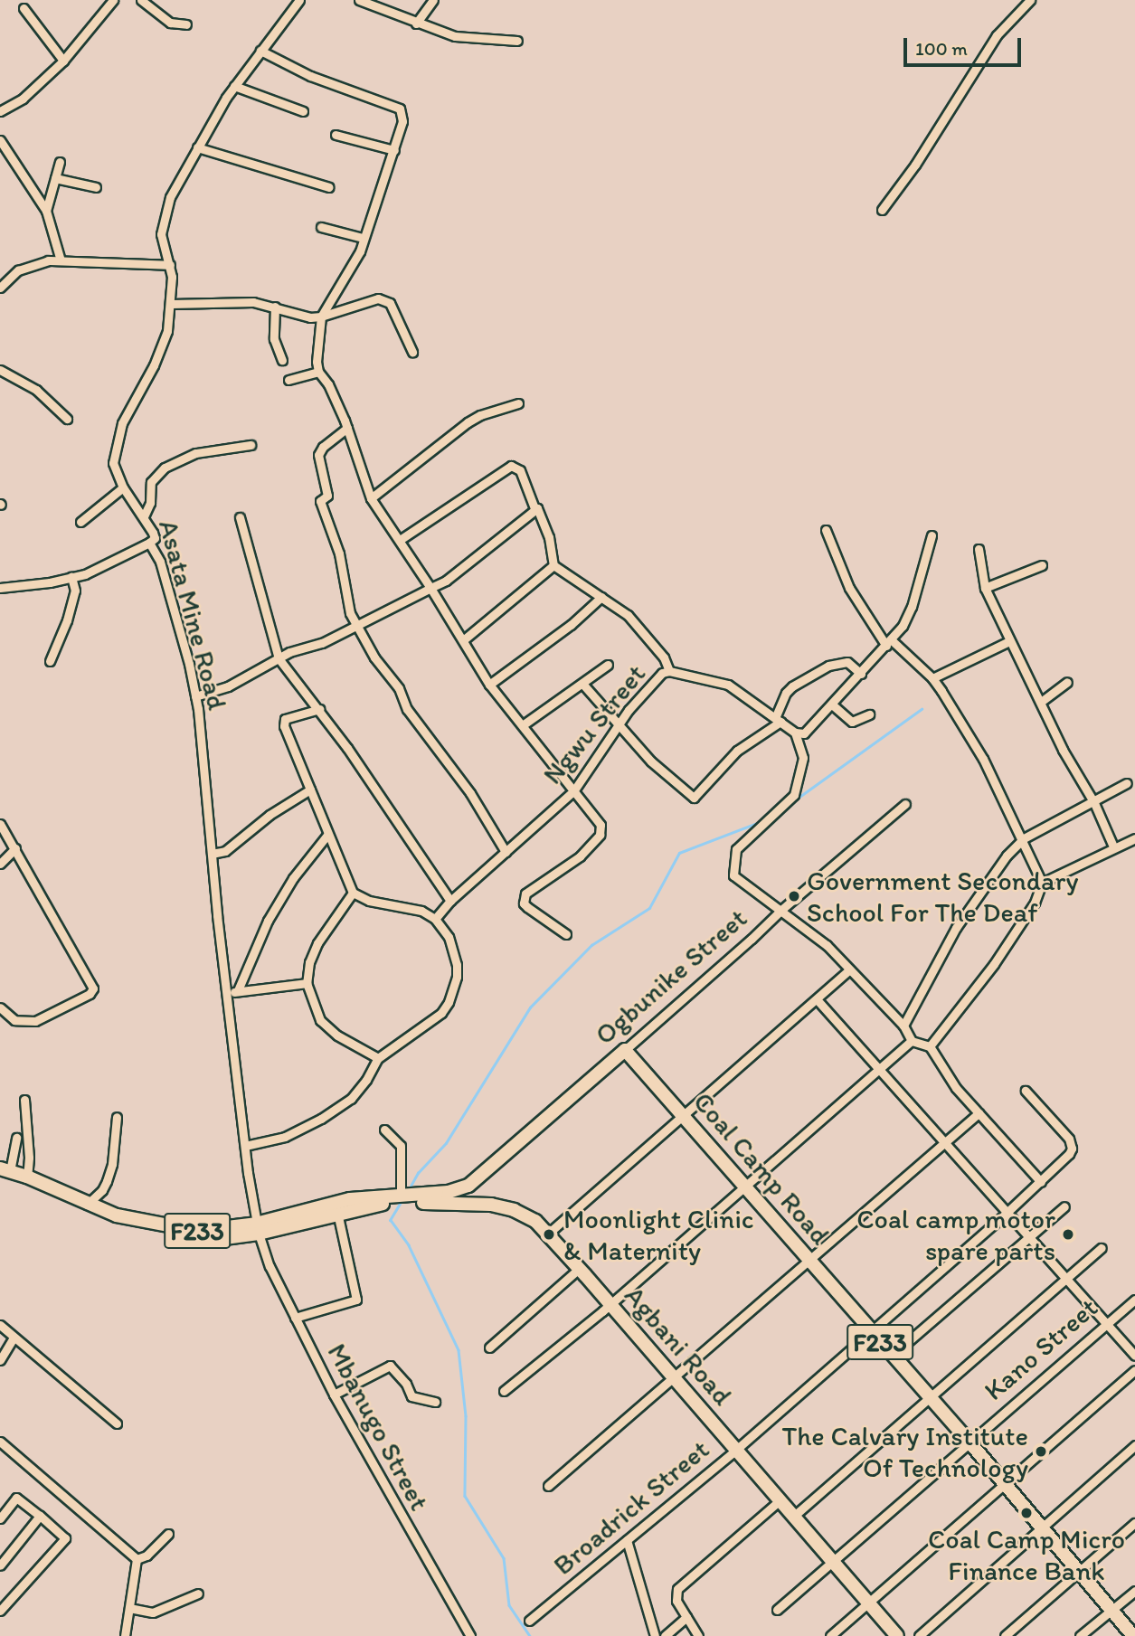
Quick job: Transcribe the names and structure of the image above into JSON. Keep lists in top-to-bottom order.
{
  "streets": {
    "main road": [
      "Ogbunike Street",
      "Coal Camp Road",
      "F233",
      "Agbani Road"
    ],
    "street": [
      "Asata Mine Road",
      "Ngwu Street",
      "Kano Street",
      "Mbanugo Street",
      "Broadrick Street"
    ]
  },
  "crossings": [
    ["Asata Mine Road", "Agbani Road"],
    ["Asata Mine Road", "Mbanugo Street"],
    ["Ogbunike Street", "Coal Camp Road"],
    ["Ogbunike Street", "Agbani Road"],
    ["Coal Camp Road", "Kano Street"],
    ["Coal Camp Road", "Broadrick Street"],
    ["Agbani Road", "Kano Street"],
    ["Agbani Road", "Mbanugo Street"],
    ["Agbani Road", "Broadrick Street"]
  ],
  "places": [
    "Government Secondary School For The Deaf",
    "Moonlight Clinic & Maternity",
    "Coal camp motor spare parts",
    "The Calvary Institute Of Technology",
    "Coal Camp Micro Finance Bank"
  ],
  "scale_bar": "100 m"
}
